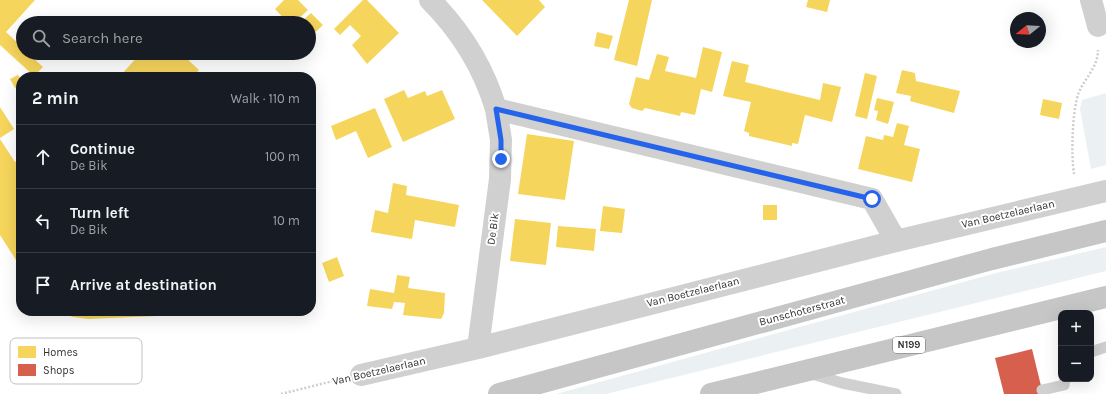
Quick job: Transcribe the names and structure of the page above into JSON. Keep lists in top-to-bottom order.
{
  "streets": {
    "main road": ["Bunschoterstraat", "N199"],
    "street": ["Van Boetzelaerlaan", "De Bik"]
  },
  "crossings": [
    ["Van Boetzelaerlaan", "De Bik"]
  ],
  "legend": ["Homes", "Shops"],
  "north": "left",
  "page": {
    "search": "Search here",
    "heading": ["2 min", "Walk · 110 m"],
    "list": [
      ["Continue", "De Bik", "100 m"],
      ["Turn left", "De Bik", "10 m"],
      "Arrive at destination"
    ],
    "map_buttons": ["+", "−"]
  }
}
